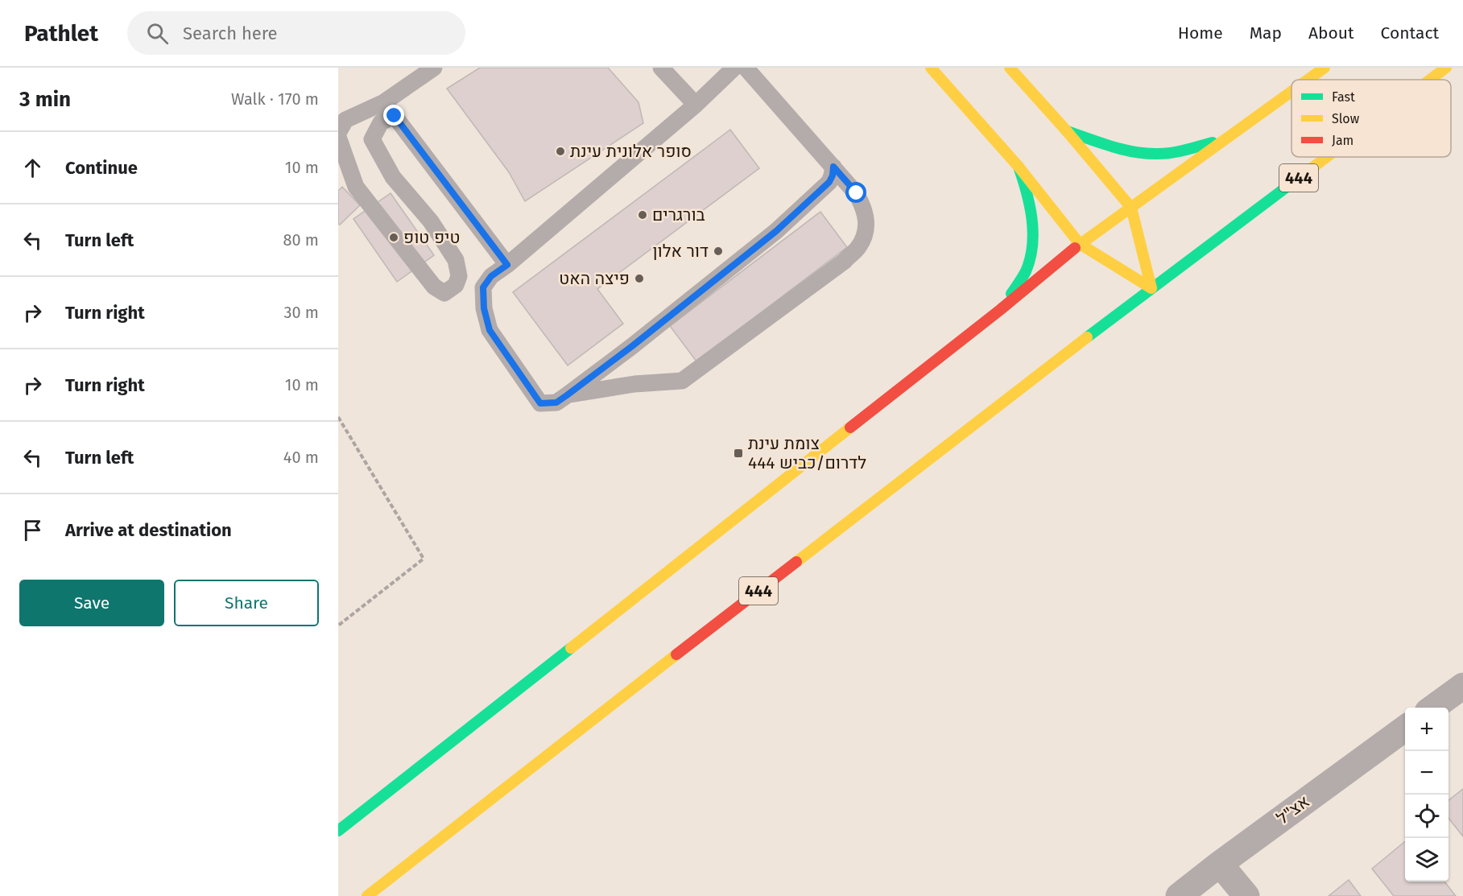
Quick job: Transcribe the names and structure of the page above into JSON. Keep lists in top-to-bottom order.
{
  "streets": {
    "main road": ["444"],
    "street": ["אצ\"ל"]
  },
  "places": {
    "other": [
      "סופר אלונית עינת",
      "בורגרים",
      "טיפ טופ",
      "דור אלון",
      "פיצה האט"
    ],
    "transit": ["צומת עינת לדרום/כביש 444"]
  },
  "legend": ["Fast", "Slow", "Jam"],
  "page": {
    "header": "Pathlet",
    "search": "Search here",
    "nav": [
      "Home",
      "Map",
      "About",
      "Contact"
    ],
    "heading": ["3 min", "Walk · 170 m"],
    "list": [
      ["Continue", "10 m"],
      ["Turn left", "80 m"],
      ["Turn right", "30 m"],
      ["Turn right", "10 m"],
      ["Turn left", "40 m"],
      "Arrive at destination"
    ],
    "buttons": ["Save", "Share"],
    "map_buttons": ["+", "−"]
  }
}
